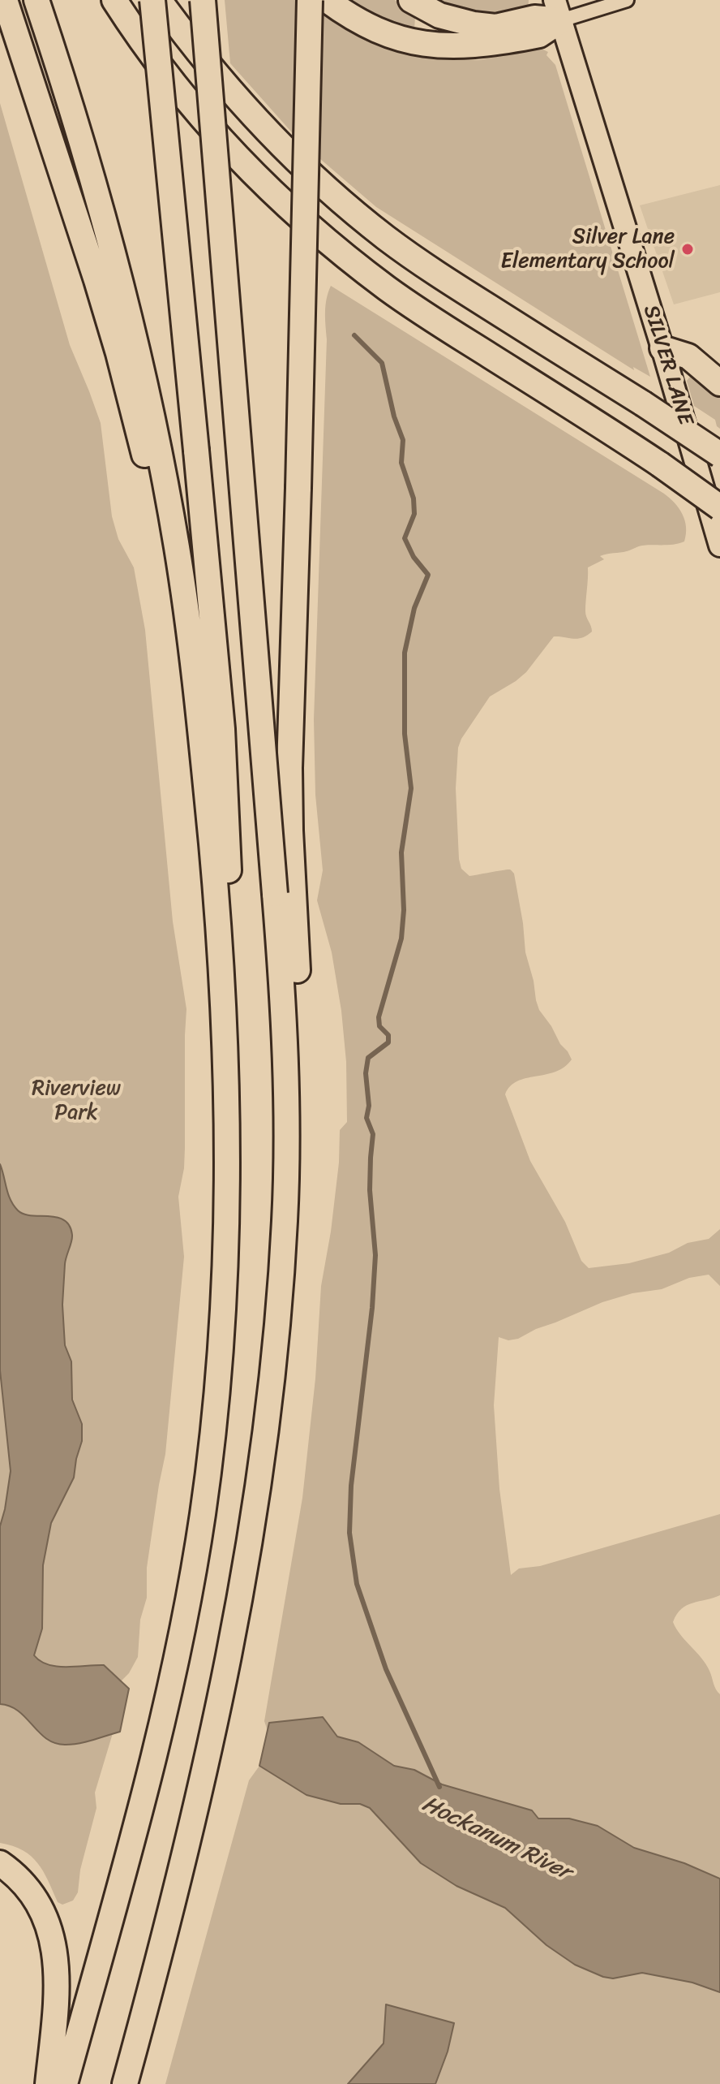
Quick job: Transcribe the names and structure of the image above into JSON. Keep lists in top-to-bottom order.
{
  "streets": {
    "main road": ["SILVER LANE"]
  },
  "water": ["Hockanum River"],
  "parks": ["Riverview Park"],
  "places": ["Silver Lane Elementary School"]
}
